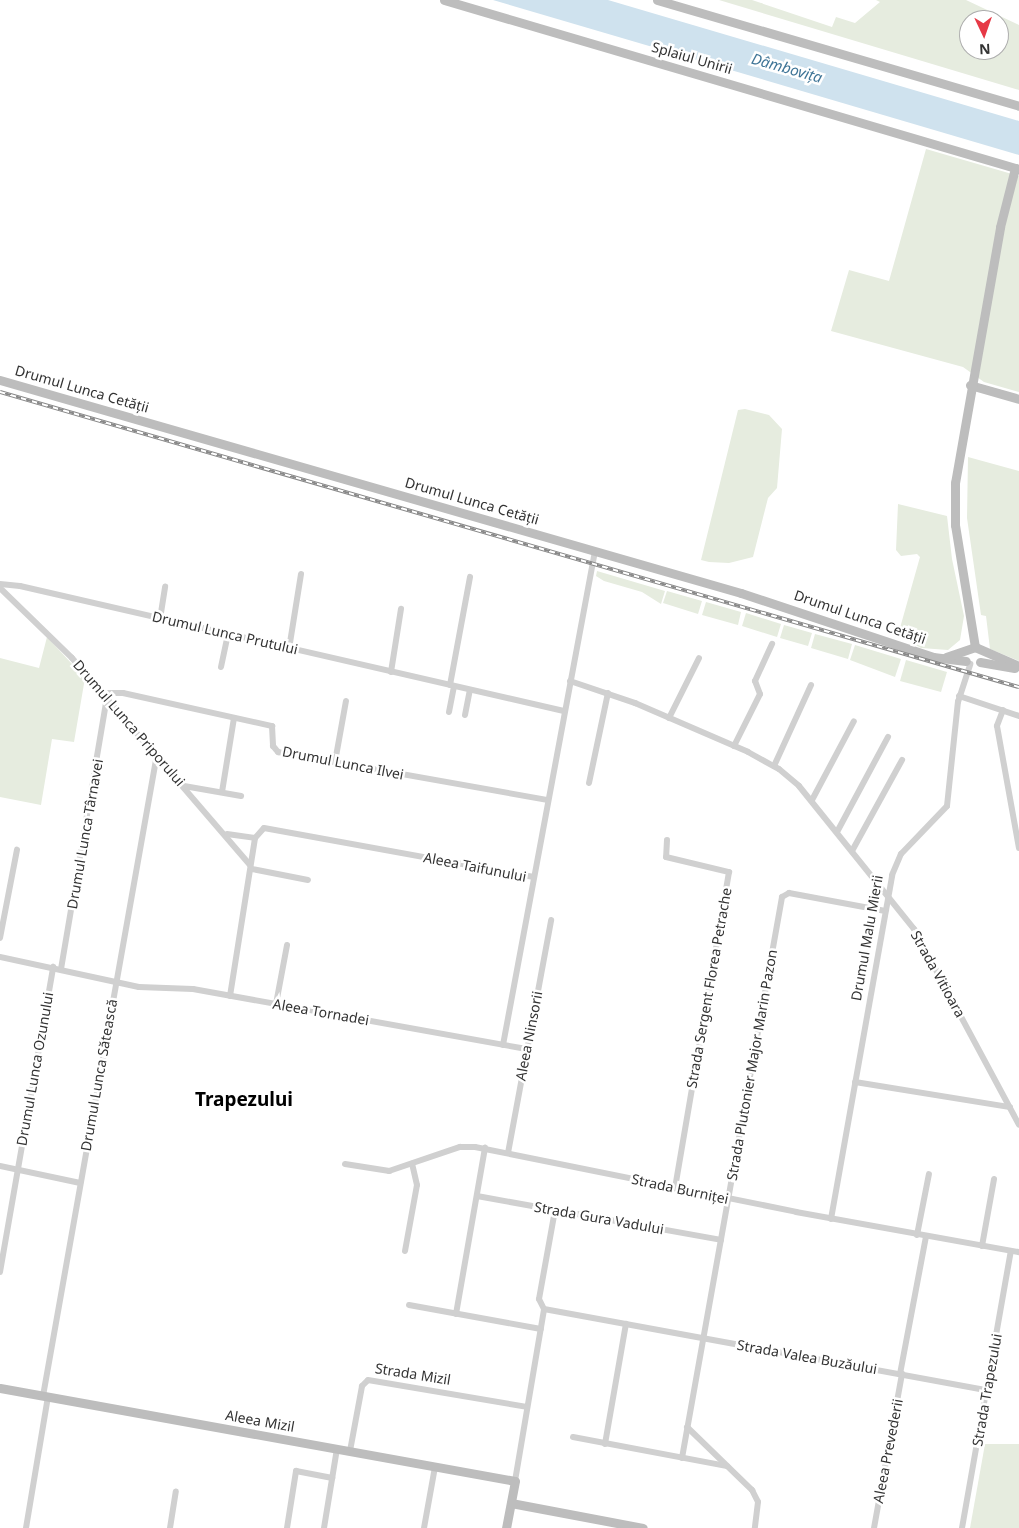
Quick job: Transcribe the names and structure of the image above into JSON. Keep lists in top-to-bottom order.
{
  "streets": {
    "street": [
      "Splaiul Unirii",
      "Drumul Lunca Cetății",
      "Drumul Lunca Prutului",
      "Drumul Lunca Priporului",
      "Drumul Lunca Ilvei",
      "Drumul Lunca Târnavei",
      "Aleea Taifunului",
      "Drumul Malu Mierii",
      "Strada Vitioara",
      "Strada Sergent Florea Petrache",
      "Aleea Tornadei",
      "Aleea Ninsorii",
      "Strada Plutonier Major Marin Pazon",
      "Drumul Lunca Ozunului",
      "Drumul Lunca Sătească",
      "Strada Burniței",
      "Strada Gura Vadului",
      "Strada Valea Buzăului",
      "Strada Mizil",
      "Strada Trapezului",
      "Aleea Mizil",
      "Aleea Prevederii"
    ]
  },
  "crossings": [
    ["Drumul Lunca Cetății", "Drumul Malu Mierii"],
    ["Drumul Lunca Prutului", "Drumul Lunca Priporului"],
    ["Drumul Lunca Priporului", "Drumul Lunca Ilvei"],
    ["Drumul Lunca Priporului", "Drumul Lunca Târnavei"],
    ["Drumul Lunca Priporului", "Aleea Taifunului"],
    ["Drumul Lunca Priporului", "Drumul Lunca Sătească"],
    ["Drumul Lunca Ilvei", "Drumul Lunca Târnavei"],
    ["Aleea Taifunului", "Aleea Tornadei"],
    ["Drumul Malu Mierii", "Strada Vitioara"],
    ["Drumul Malu Mierii", "Strada Plutonier Major Marin Pazon"],
    ["Drumul Malu Mierii", "Strada Burniței"],
    ["Strada Sergent Florea Petrache", "Strada Burniței"],
    ["Aleea Tornadei", "Aleea Ninsorii"],
    ["Aleea Tornadei", "Drumul Lunca Sătească"],
    ["Aleea Ninsorii", "Strada Burniței"],
    ["Strada Plutonier Major Marin Pazon", "Strada Burniței"],
    ["Strada Plutonier Major Marin Pazon", "Strada Gura Vadului"],
    ["Strada Plutonier Major Marin Pazon", "Strada Valea Buzăului"],
    ["Drumul Lunca Sătească", "Aleea Mizil"],
    ["Strada Burniței", "Strada Trapezului"],
    ["Strada Burniței", "Aleea Prevederii"],
    ["Strada Valea Buzăului", "Strada Trapezului"],
    ["Strada Valea Buzăului", "Aleea Prevederii"],
    ["Strada Mizil", "Aleea Mizil"]
  ],
  "districts": ["Trapezului"],
  "water": ["Dâmbovița"],
  "north": "bottom"
}
